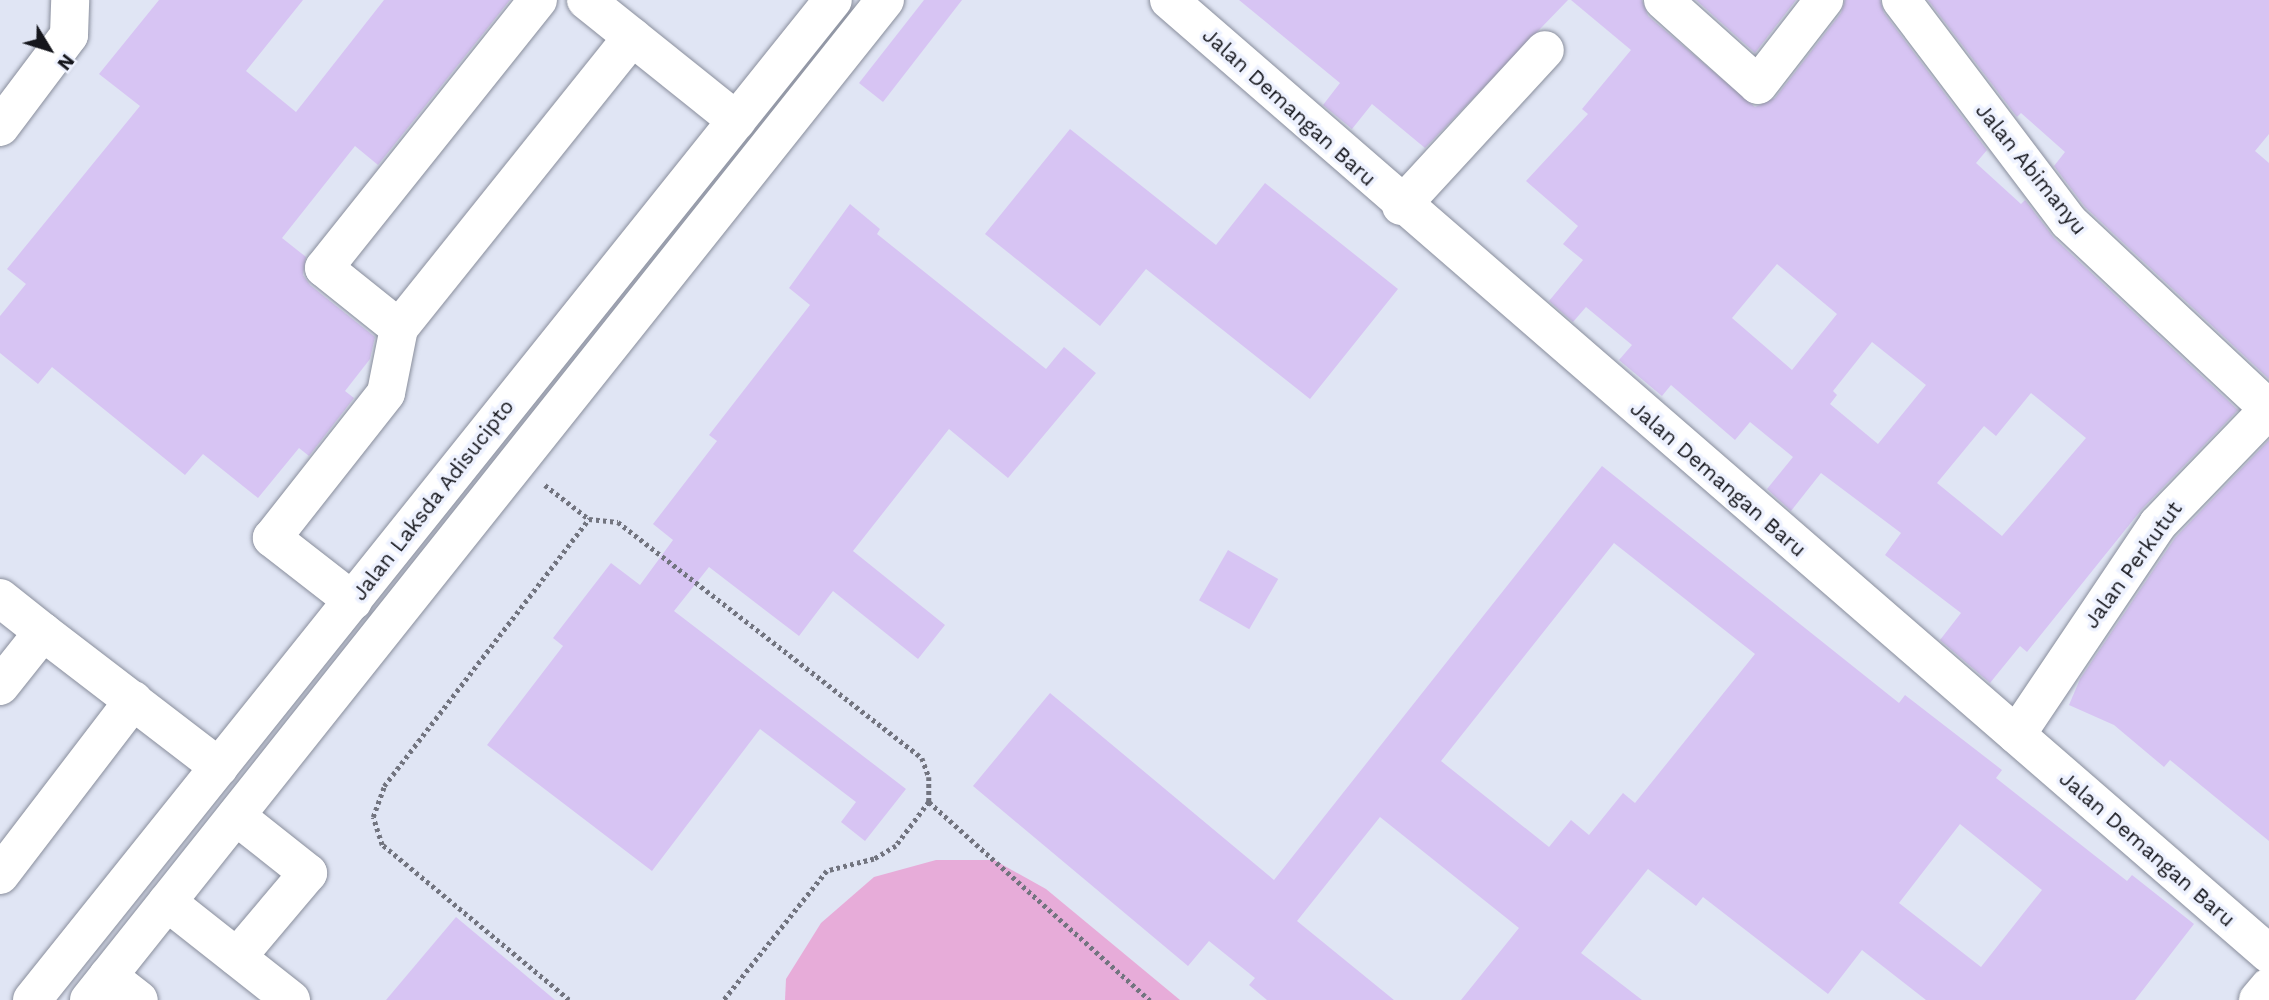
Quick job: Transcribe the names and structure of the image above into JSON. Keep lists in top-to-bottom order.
{
  "streets": {
    "street": [
      "Jalan Demangan Baru",
      "Jalan Abimanyu",
      "Jalan Laksda Adisucipto",
      "Jalan Perkutut"
    ]
  },
  "crossings": [
    ["Jalan Demangan Baru", "Jalan Perkutut"],
    ["Jalan Abimanyu", "Jalan Perkutut"]
  ],
  "north": "bottom right"
}
